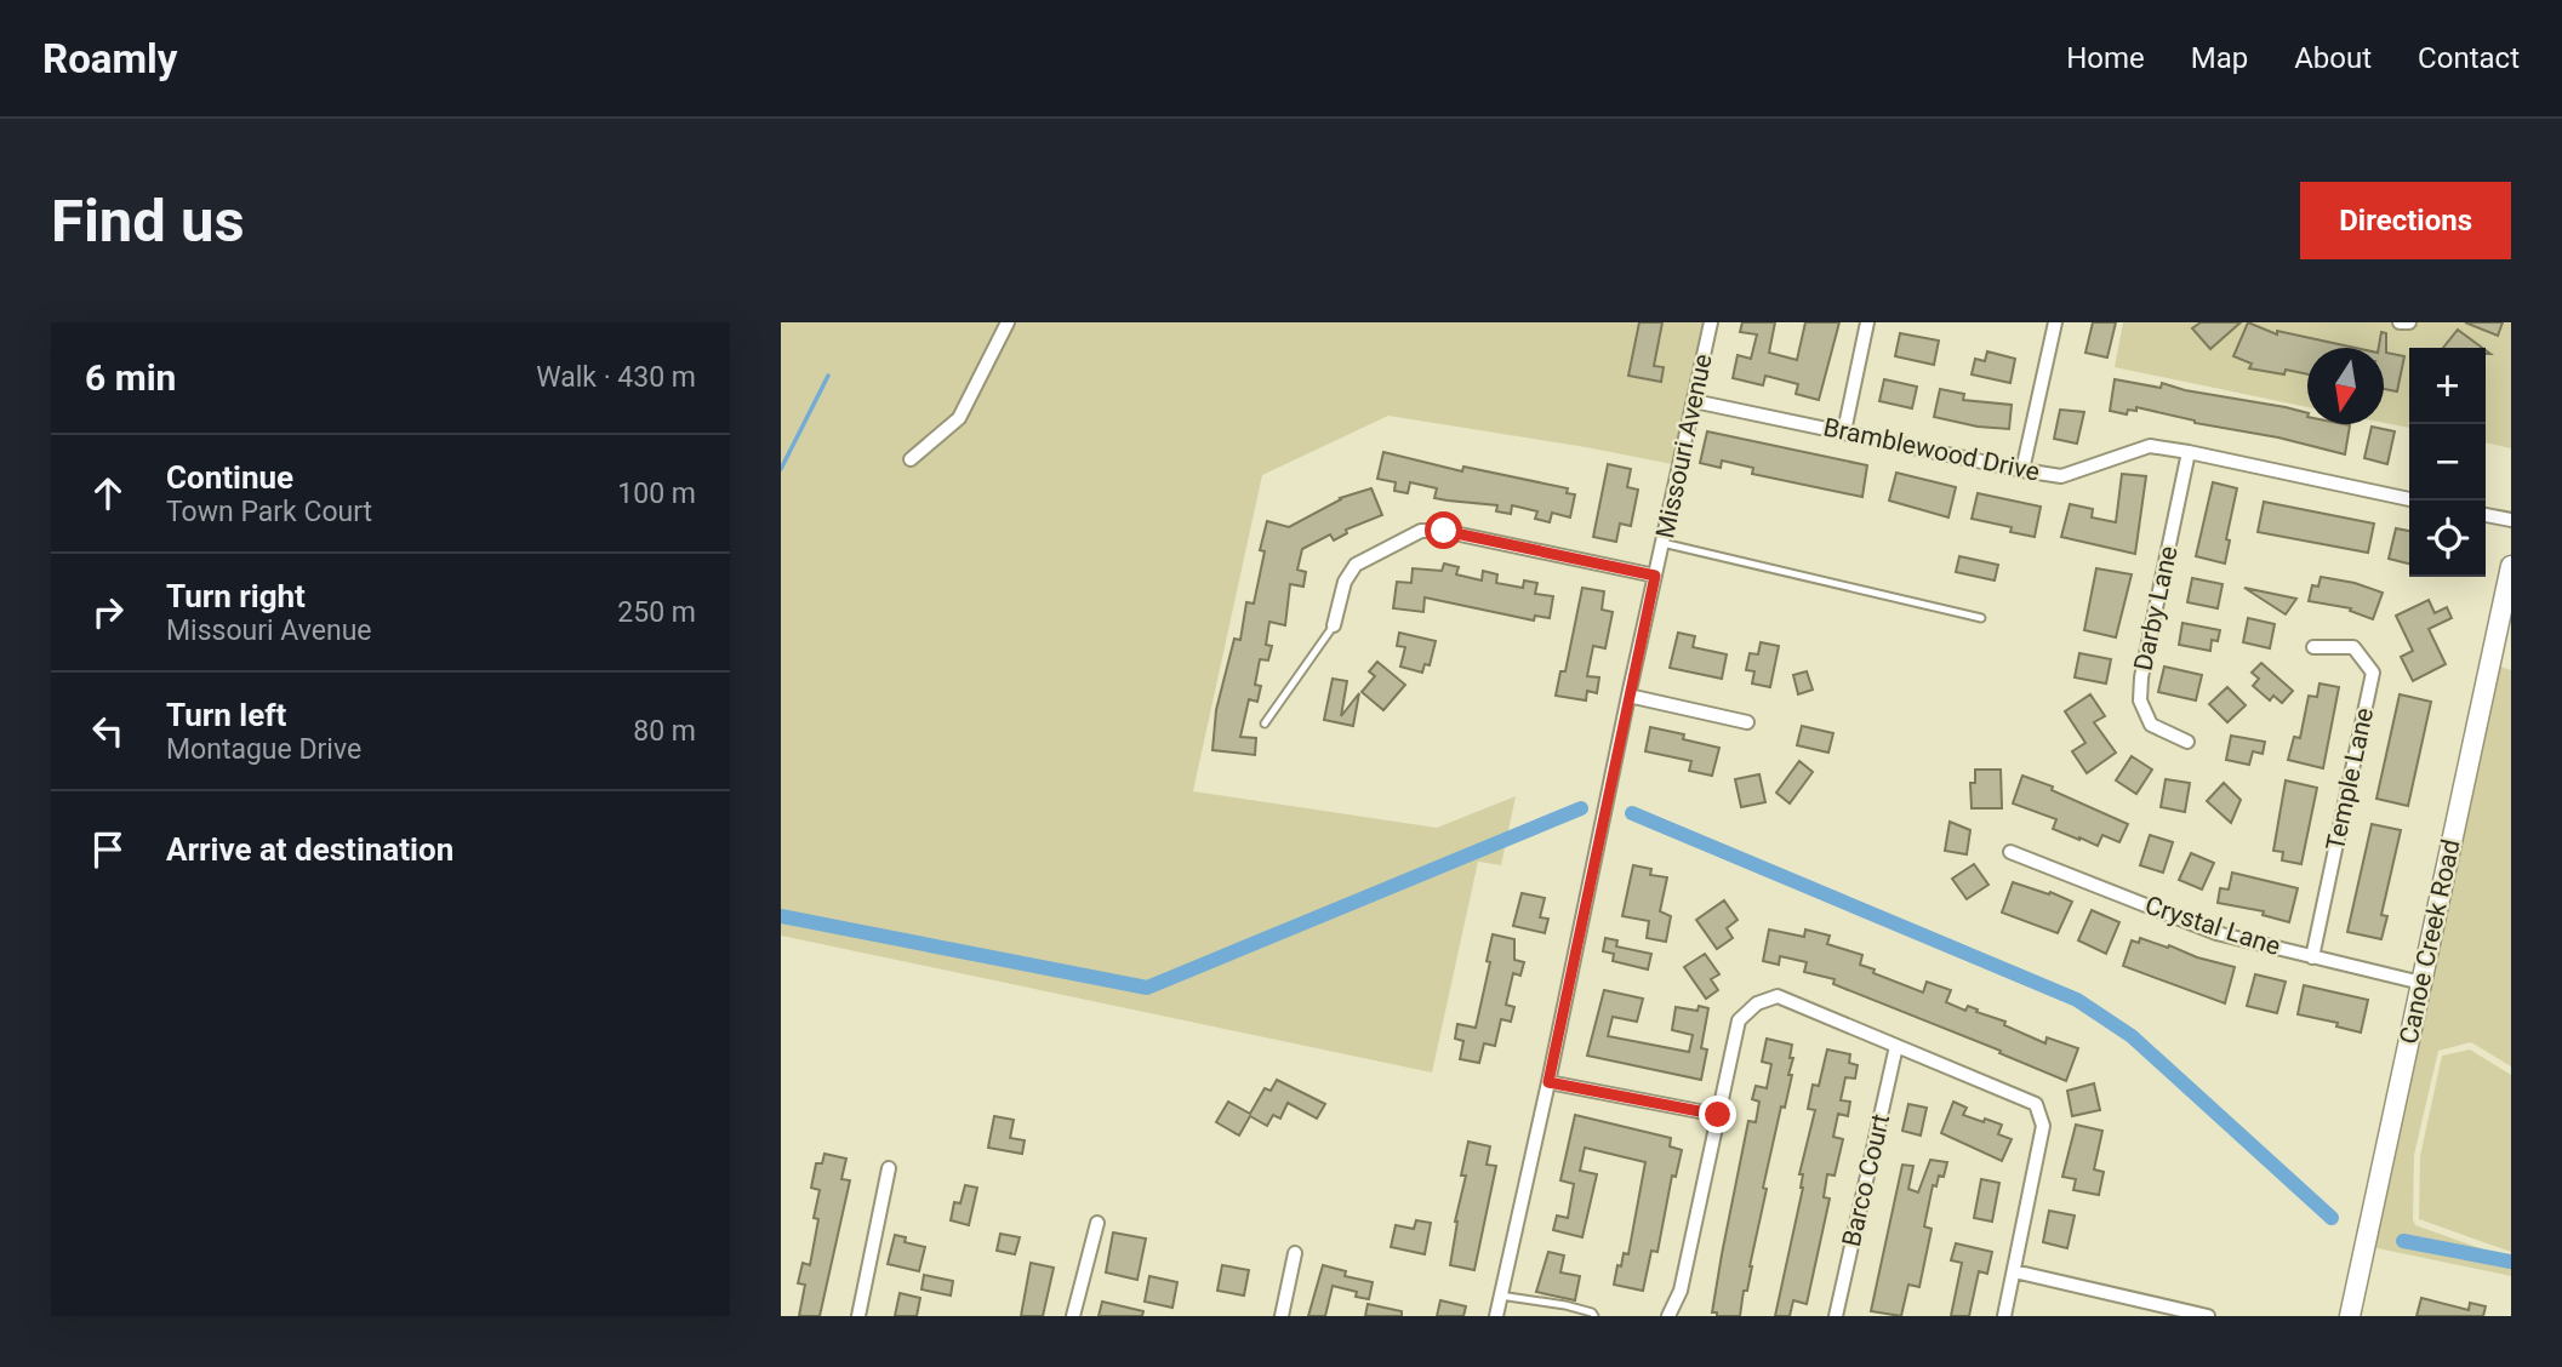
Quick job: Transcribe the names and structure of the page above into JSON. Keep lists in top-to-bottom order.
{
  "streets": {
    "main road": ["Canoe Creek Road"],
    "street": [
      "Missouri Avenue",
      "Bramblewood Drive",
      "Darby Lane",
      "Temple Lane",
      "Crystal Lane",
      "Barco Court"
    ]
  },
  "crossings": [
    ["Missouri Avenue", "Bramblewood Drive"],
    ["Bramblewood Drive", "Darby Lane"],
    ["Temple Lane", "Crystal Lane"],
    ["Crystal Lane", "Canoe Creek Road"]
  ],
  "north": "bottom",
  "page": {
    "header": "Roamly",
    "nav": [
      "Home",
      "Map",
      "About",
      "Contact"
    ],
    "buttons": "Directions",
    "title": "Find us",
    "heading": ["6 min", "Walk · 430 m"],
    "map_buttons": ["+", "−"],
    "list": [
      ["Continue", "Town Park Court", "100 m"],
      ["Turn right", "Missouri Avenue", "250 m"],
      ["Turn left", "Montague Drive", "80 m"],
      "Arrive at destination"
    ]
  }
}
